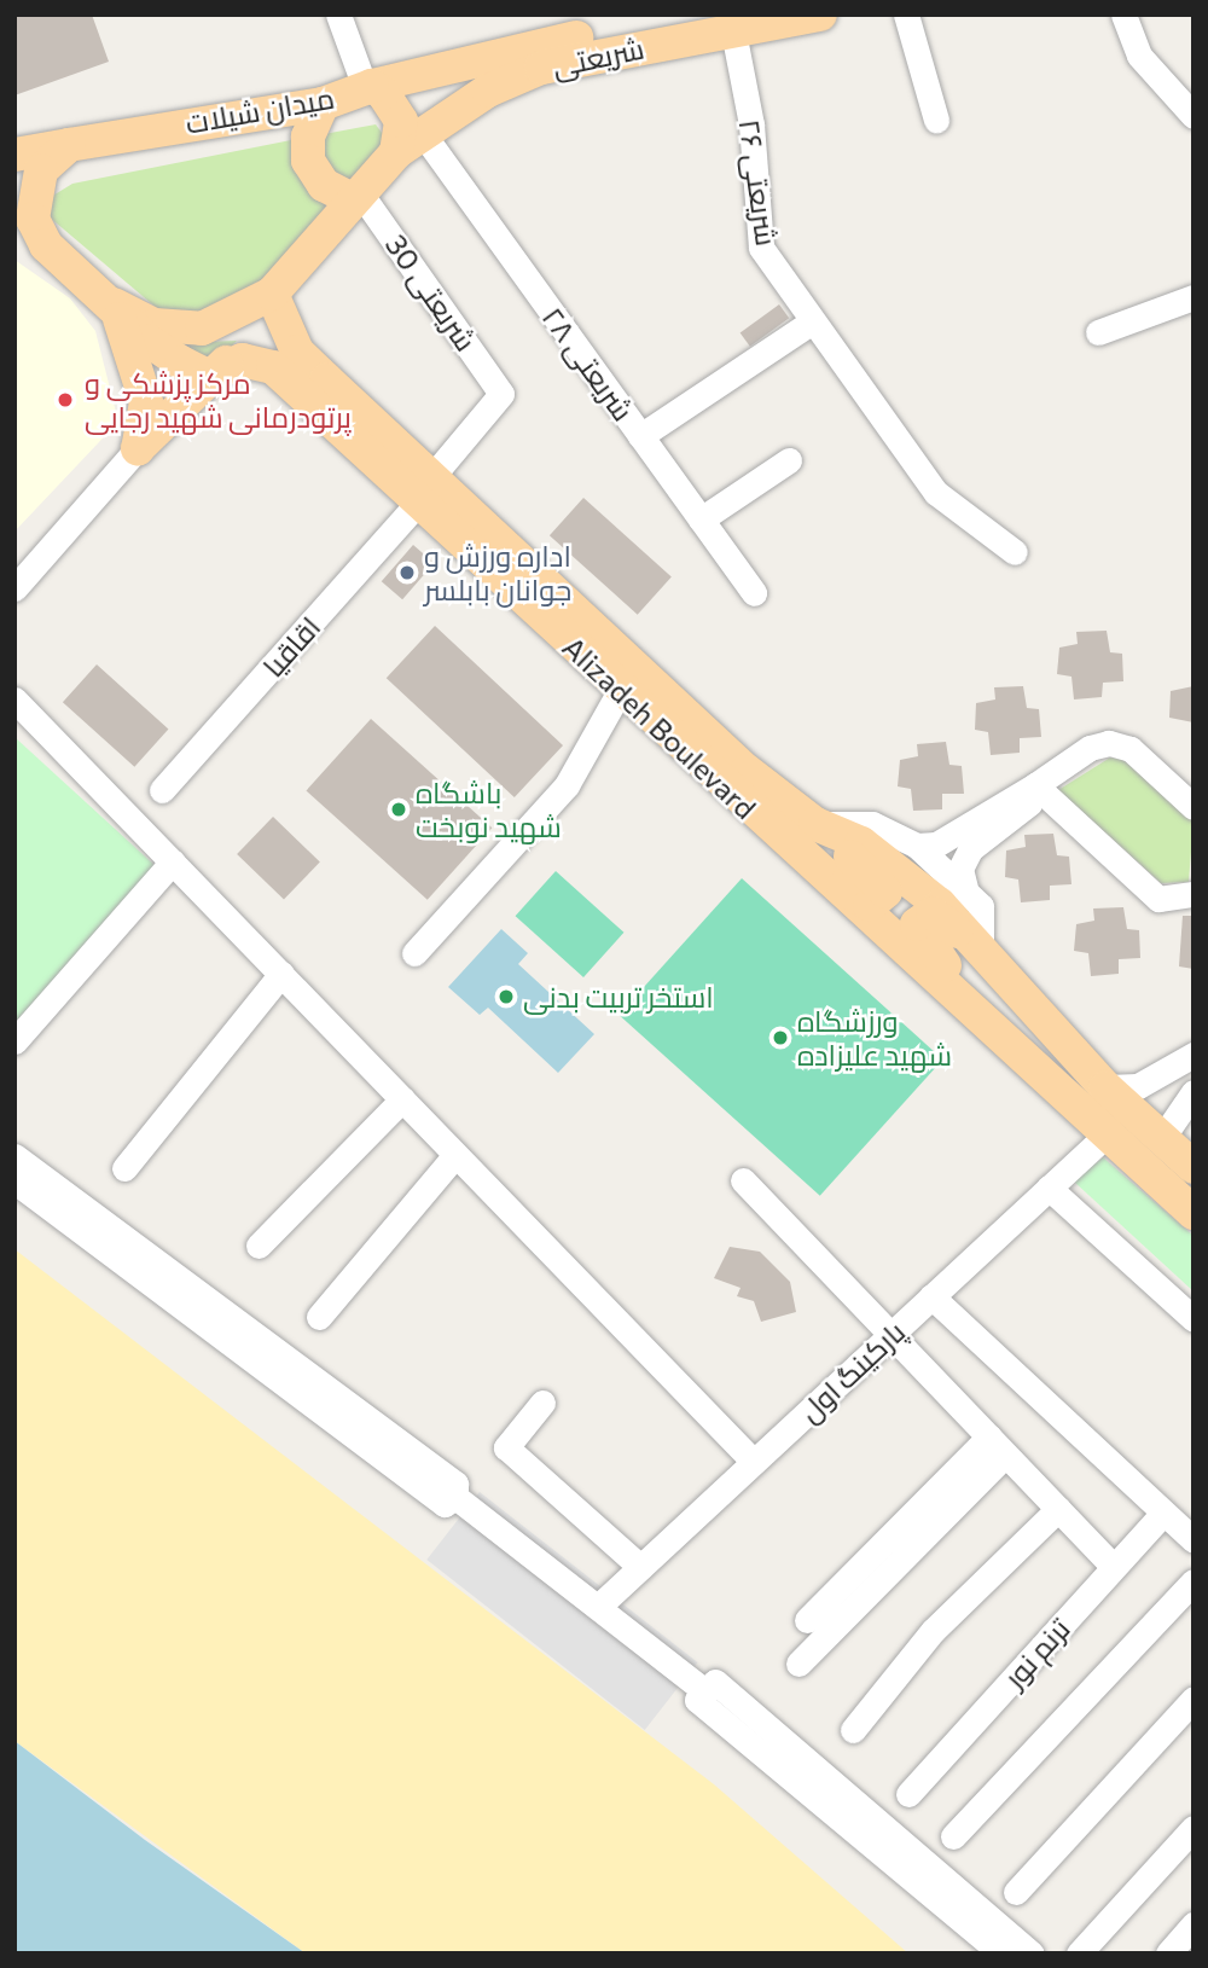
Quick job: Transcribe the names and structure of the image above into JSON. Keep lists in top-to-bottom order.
{
  "streets": {
    "main road": ["شریعتی", "میدان شیلات", "Alizadeh Boulevard"],
    "street": [
      "شریعتی ۲۶",
      "شریعتی 30",
      "شریعتی ۲۸",
      "اقاقیا",
      "پارکینگ اول",
      "ترنم نور"
    ]
  },
  "crossings": [
    ["شریعتی", "میدان شیلات"],
    ["شریعتی", "شریعتی ۲۶"],
    ["شریعتی", "شریعتی 30"],
    ["شریعتی", "شریعتی ۲۸"],
    ["میدان شیلات", "شریعتی 30"],
    ["میدان شیلات", "شریعتی ۲۸"],
    ["شریعتی 30", "شریعتی ۲۸"],
    ["شریعتی 30", "اقاقیا"],
    ["اقاقیا", "Alizadeh Boulevard"],
    ["Alizadeh Boulevard", "پارکینگ اول"]
  ],
  "places": [
    "مرکز پزشکی و پرتودرمانی شهید رجایی",
    "اداره ورزش و جوانان بابلسر",
    "باشگاه شهید نوبخت",
    "استخر تربیت بدنی",
    "ورزشگاه شهید علیزاده"
  ]
}
